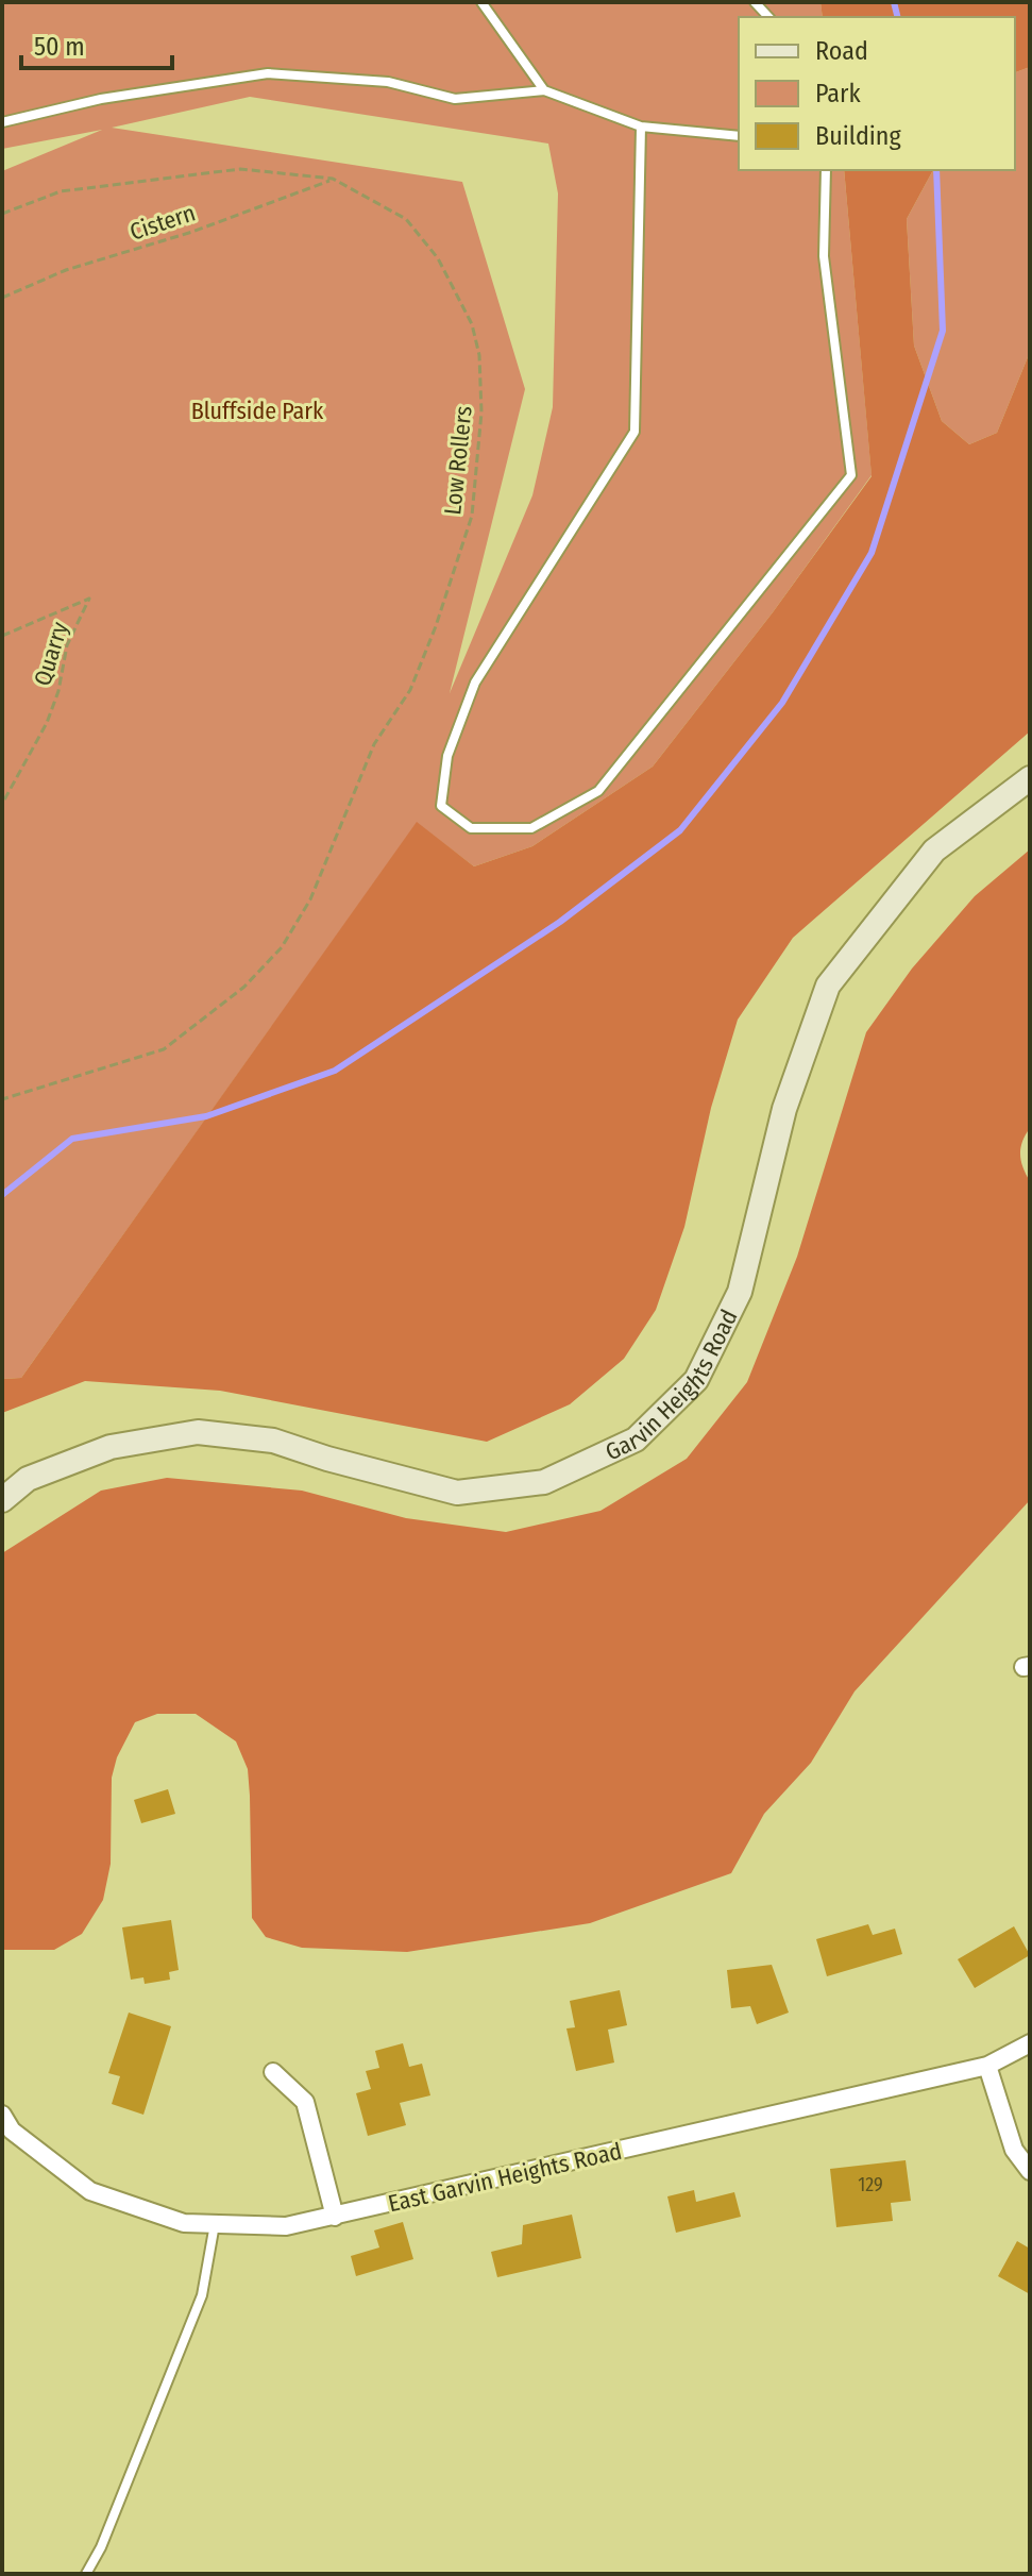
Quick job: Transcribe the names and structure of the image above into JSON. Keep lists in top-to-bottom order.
{
  "streets": {
    "main road": ["Garvin Heights Road"],
    "street": ["East Garvin Heights Road"],
    "path": ["Cistern", "Low Rollers", "Quarry"]
  },
  "crossings": [
    ["Cistern", "Low Rollers"]
  ],
  "parks": ["Bluffside Park"],
  "house_numbers": ["129"],
  "legend": ["Road", "Park", "Building"],
  "scale_bar": "50 m"
}
